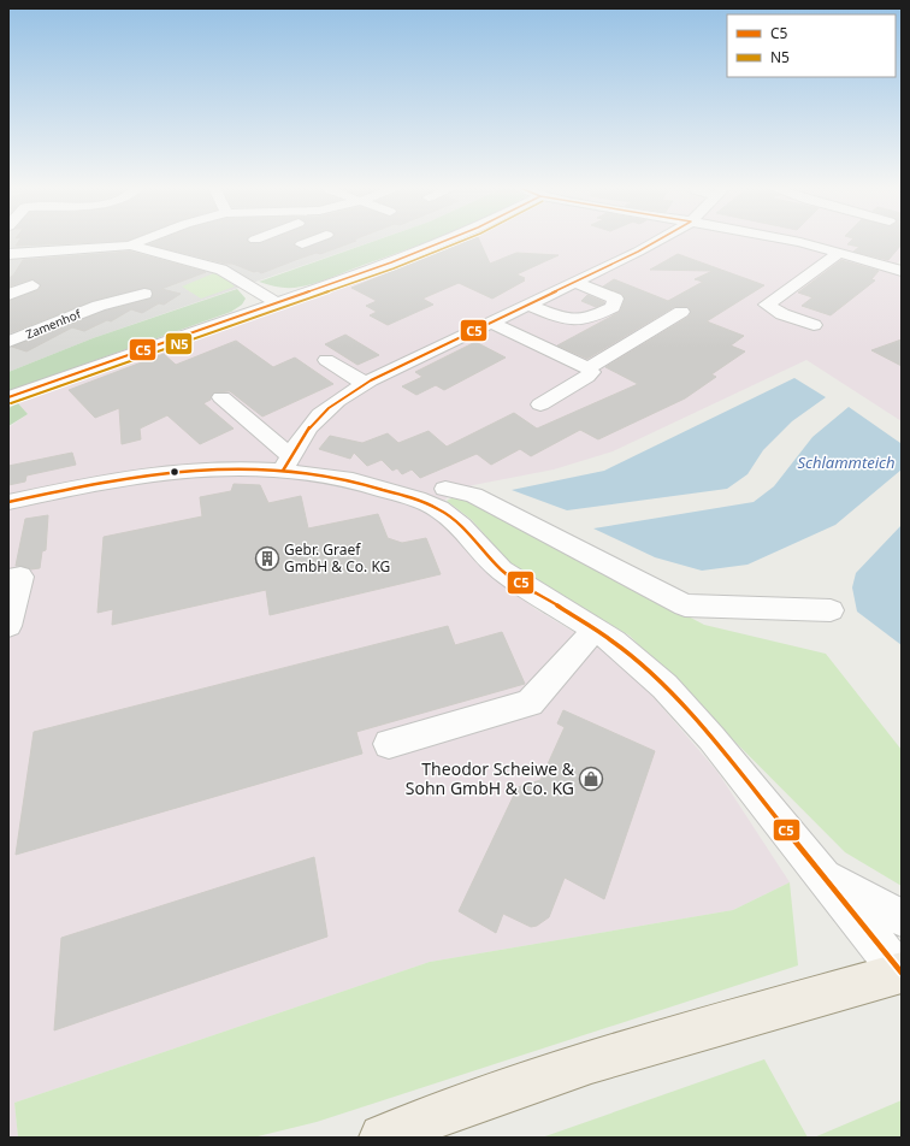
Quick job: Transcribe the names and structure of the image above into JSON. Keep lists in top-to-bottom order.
{
  "streets": {
    "street": ["Zamenhof"]
  },
  "water": ["Schlammteich"],
  "places": {
    "building": ["Gebr. Graef GmbH & Co. KG"],
    "shop": ["Theodor Scheiwe & Sohn GmbH & Co. KG"]
  },
  "lines": ["transit line C5", "transit line N5"],
  "legend": ["C5", "N5"]
}
